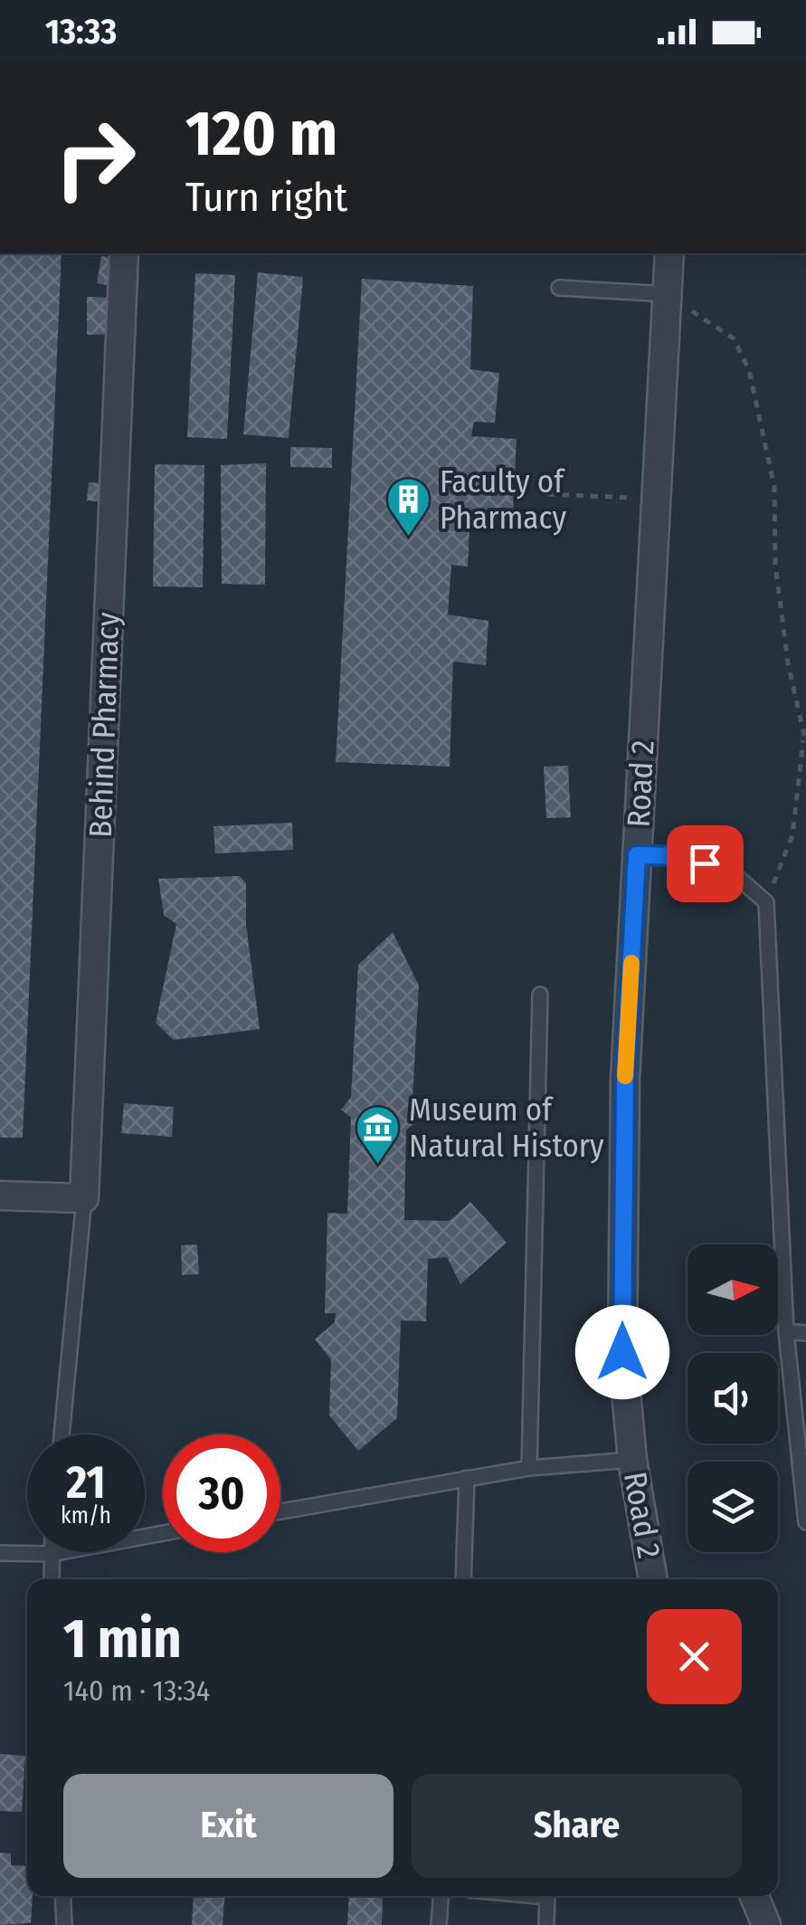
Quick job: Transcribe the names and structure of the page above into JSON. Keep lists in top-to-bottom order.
{
  "streets": {
    "street": ["Behind Pharmacy", "Road 2"]
  },
  "places": {
    "building": ["Faculty of Pharmacy"],
    "museum": ["Museum of Natural History"]
  },
  "north": "right",
  "page": {
    "status": "13:33",
    "turn": ["120 m", "Turn right"],
    "speed": "21 km/h",
    "limit": "30",
    "heading": ["1 min", "140 m · 13:34"],
    "buttons": ["Exit", "Share"]
  }
}
